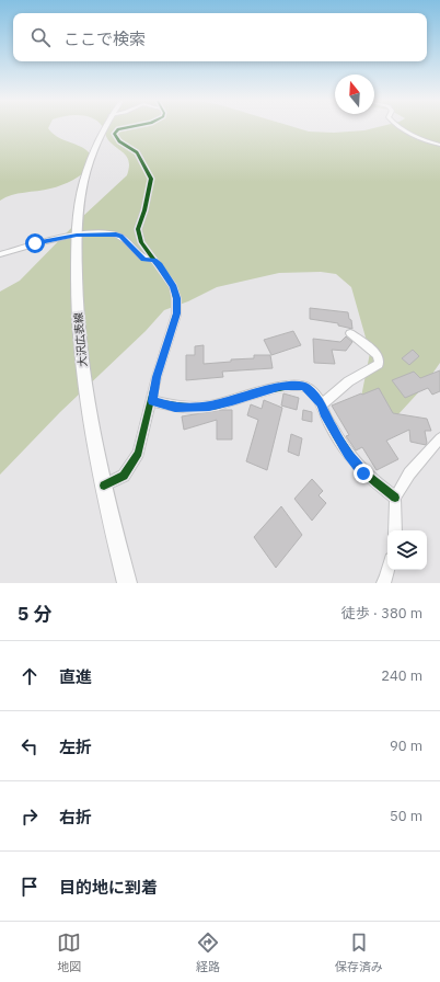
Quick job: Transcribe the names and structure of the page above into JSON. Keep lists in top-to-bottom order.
{
  "streets": {
    "main road": ["大沢広表線"]
  },
  "north": "top",
  "page": {
    "search": "ここで検索",
    "heading": ["5 分", "徒歩 · 380 m"],
    "list": [
      ["直進", "240 m"],
      ["左折", "90 m"],
      ["右折", "50 m"],
      "目的地に到着"
    ],
    "nav": ["地図", "経路", "保存済み"]
  }
}
